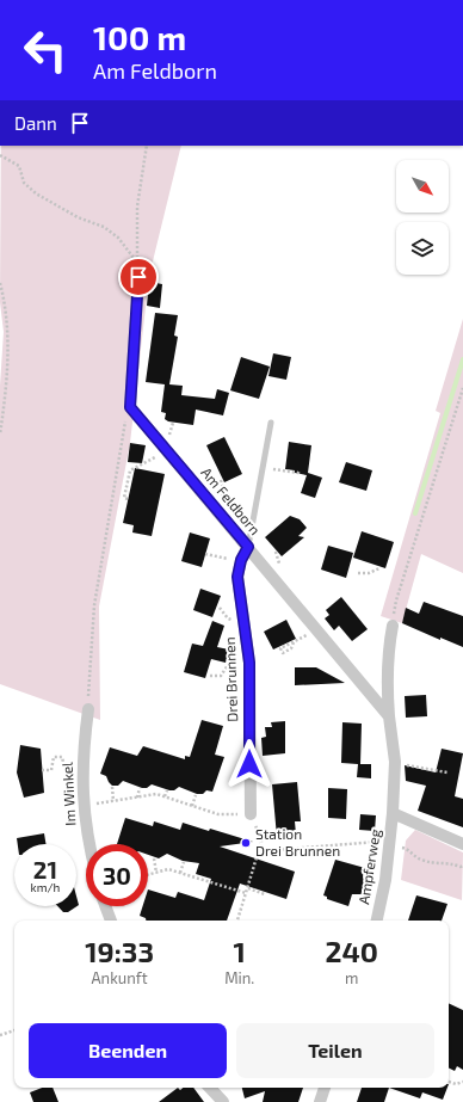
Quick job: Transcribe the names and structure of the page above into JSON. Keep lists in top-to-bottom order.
{
  "streets": {
    "street": [
      "Am Feldborn",
      "Drei Brunnen",
      "Im Winkel",
      "Ampferweg"
    ]
  },
  "crossings": [
    ["Am Feldborn", "Drei Brunnen"]
  ],
  "places": ["Station Drei Brunnen"],
  "north": "bottom right",
  "page": {
    "turn": ["100 m", "Am Feldborn"],
    "then": "Dann",
    "speed": "21 km/h",
    "limit": "30",
    "eta": [
      "19:33",
      "Ankunft",
      "1",
      "Min.",
      "240",
      "m"
    ],
    "buttons": ["Beenden", "Teilen"]
  }
}
